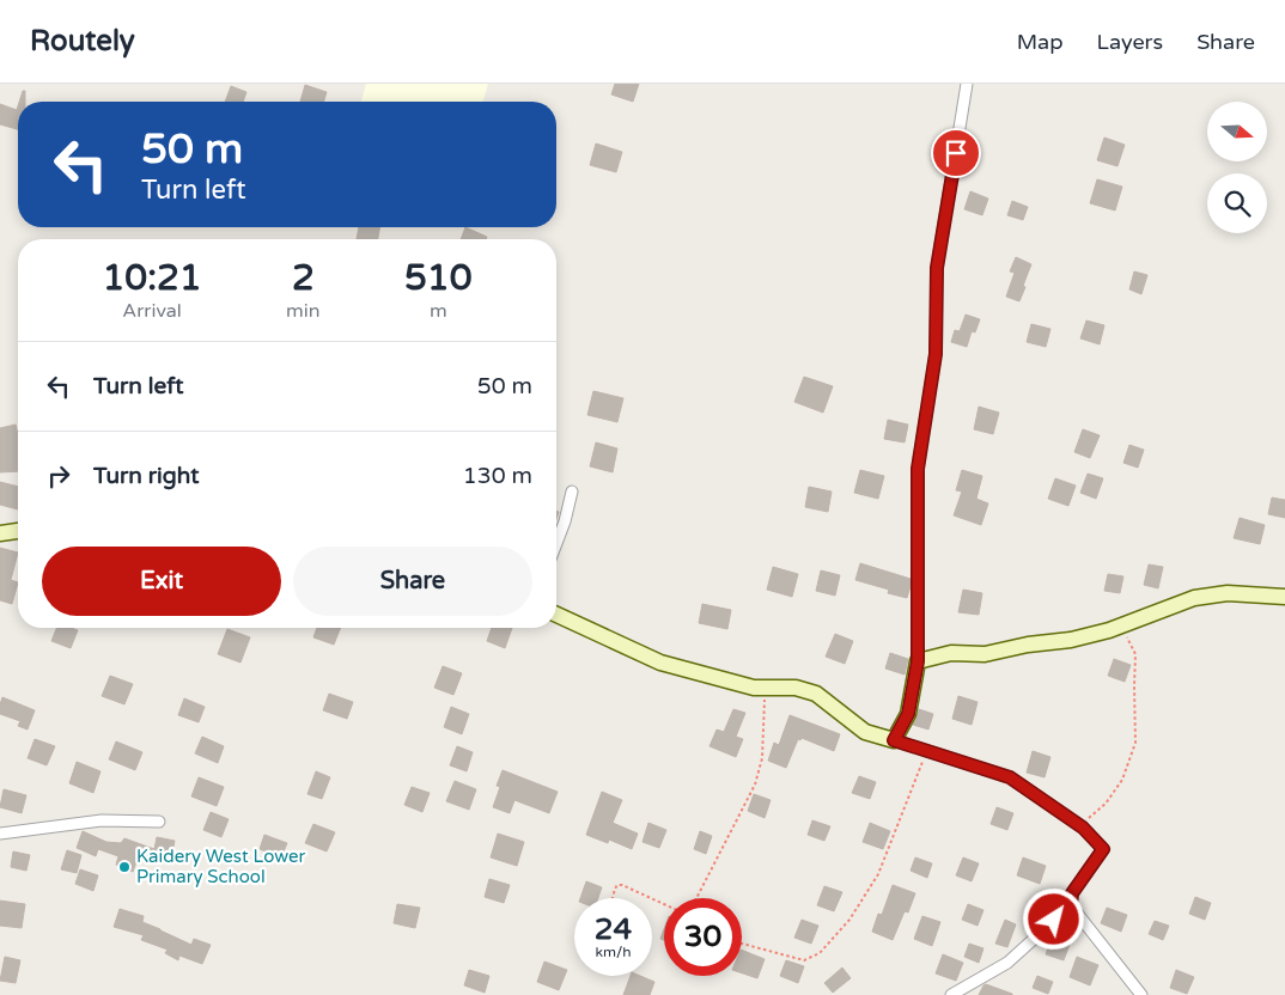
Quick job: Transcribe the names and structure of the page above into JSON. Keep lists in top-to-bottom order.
{
  "places": ["Kaidery West Lower Primary School"],
  "north": "right",
  "page": {
    "header": "Routely",
    "nav": ["Map", "Layers", "Share"],
    "turn": ["50 m", "Turn left"],
    "eta": [
      "10:21",
      "Arrival",
      "2",
      "min",
      "510",
      "m"
    ],
    "list": [
      {
        "name": "Turn left",
        "value": "50 m"
      },
      {
        "name": "Turn right",
        "value": "130 m"
      }
    ],
    "buttons": ["Exit", "Share"],
    "speed": "24 km/h",
    "limit": "30"
  }
}
